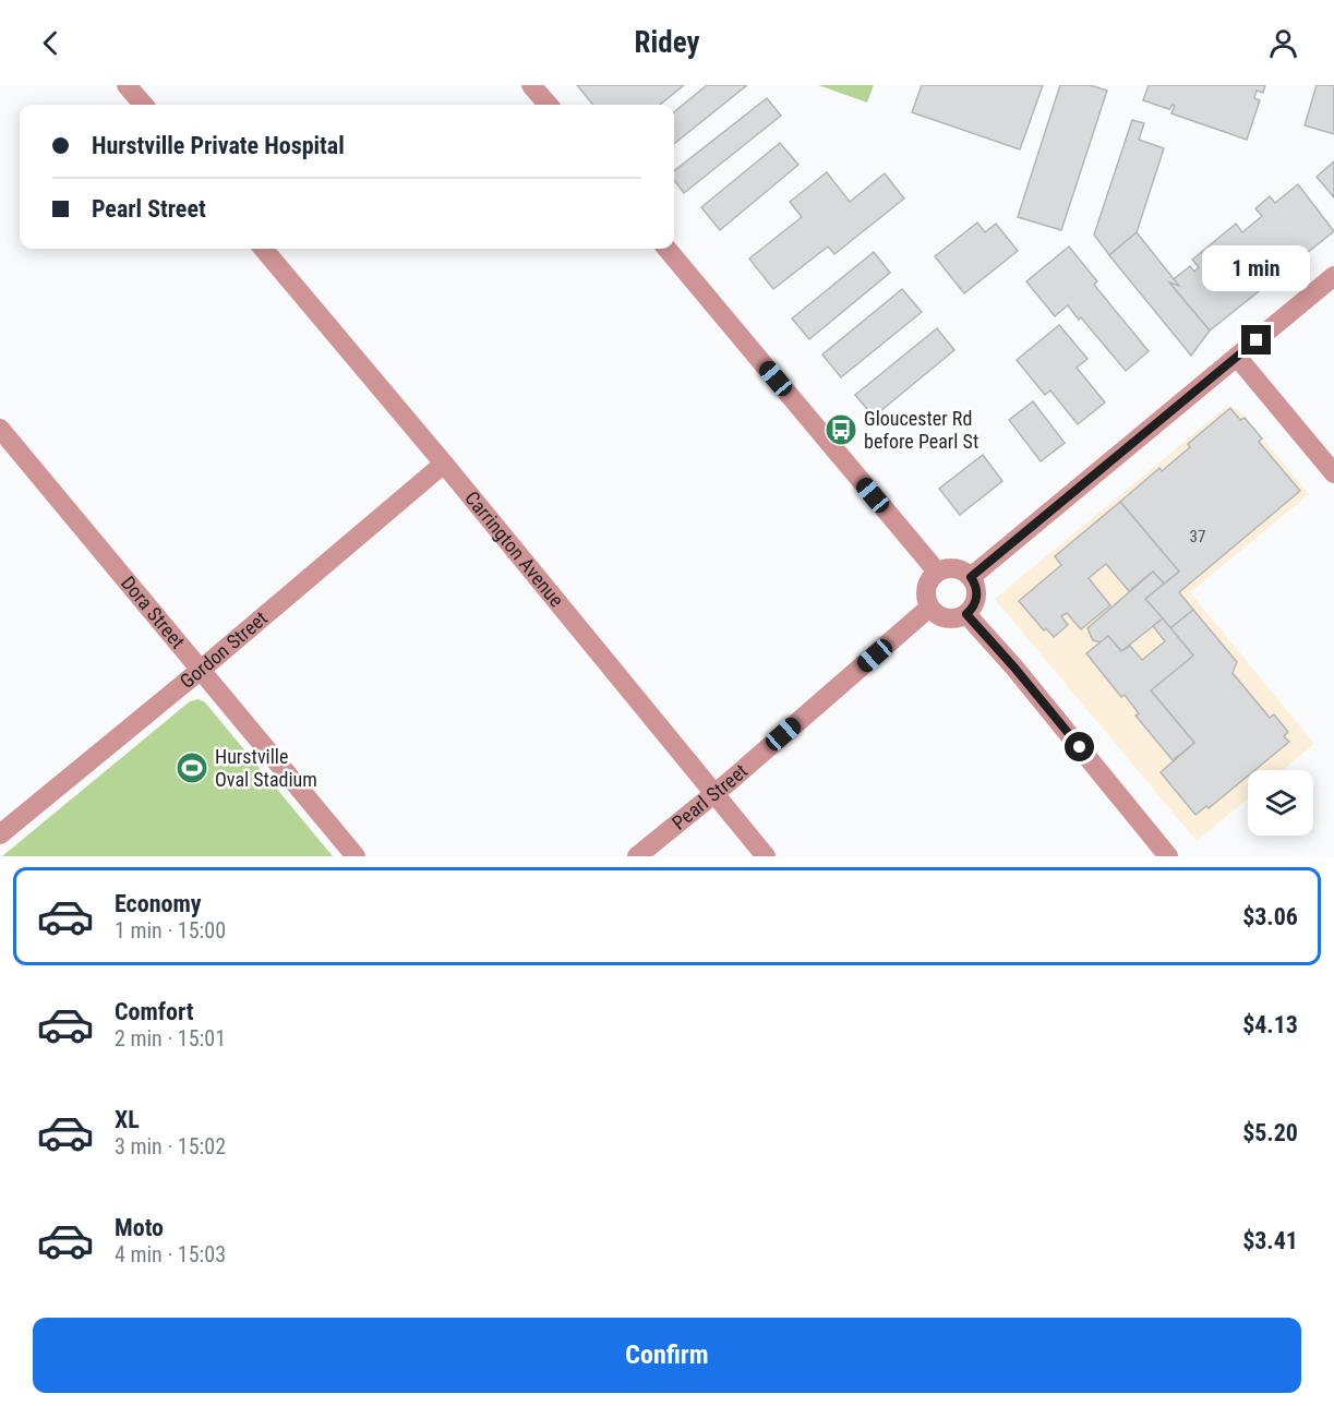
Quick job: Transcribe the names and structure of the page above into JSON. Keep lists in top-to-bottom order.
{
  "streets": {
    "street": [
      "Carrington Avenue",
      "Dora Street",
      "Gordon Street",
      "Pearl Street"
    ]
  },
  "crossings": [
    ["Carrington Avenue", "Gordon Street"],
    ["Carrington Avenue", "Pearl Street"],
    ["Dora Street", "Gordon Street"]
  ],
  "places": {
    "bus stop": ["Gloucester Rd before Pearl St"],
    "sports": ["Hurstville Oval Stadium"]
  },
  "house_numbers": ["37"],
  "page": {
    "header": "Ridey",
    "banner": ["Hurstville Private Hospital", "Pearl Street"],
    "bubble": "1 min",
    "list": [
      {
        "name": "Economy",
        "note": "1 min · 15:00",
        "value": "$3.06"
      },
      {
        "name": "Comfort",
        "note": "2 min · 15:01",
        "value": "$4.13"
      },
      {
        "name": "XL",
        "note": "3 min · 15:02",
        "value": "$5.20"
      },
      {
        "name": "Moto",
        "note": "4 min · 15:03",
        "value": "$3.41"
      }
    ],
    "buttons": "Confirm"
  }
}
